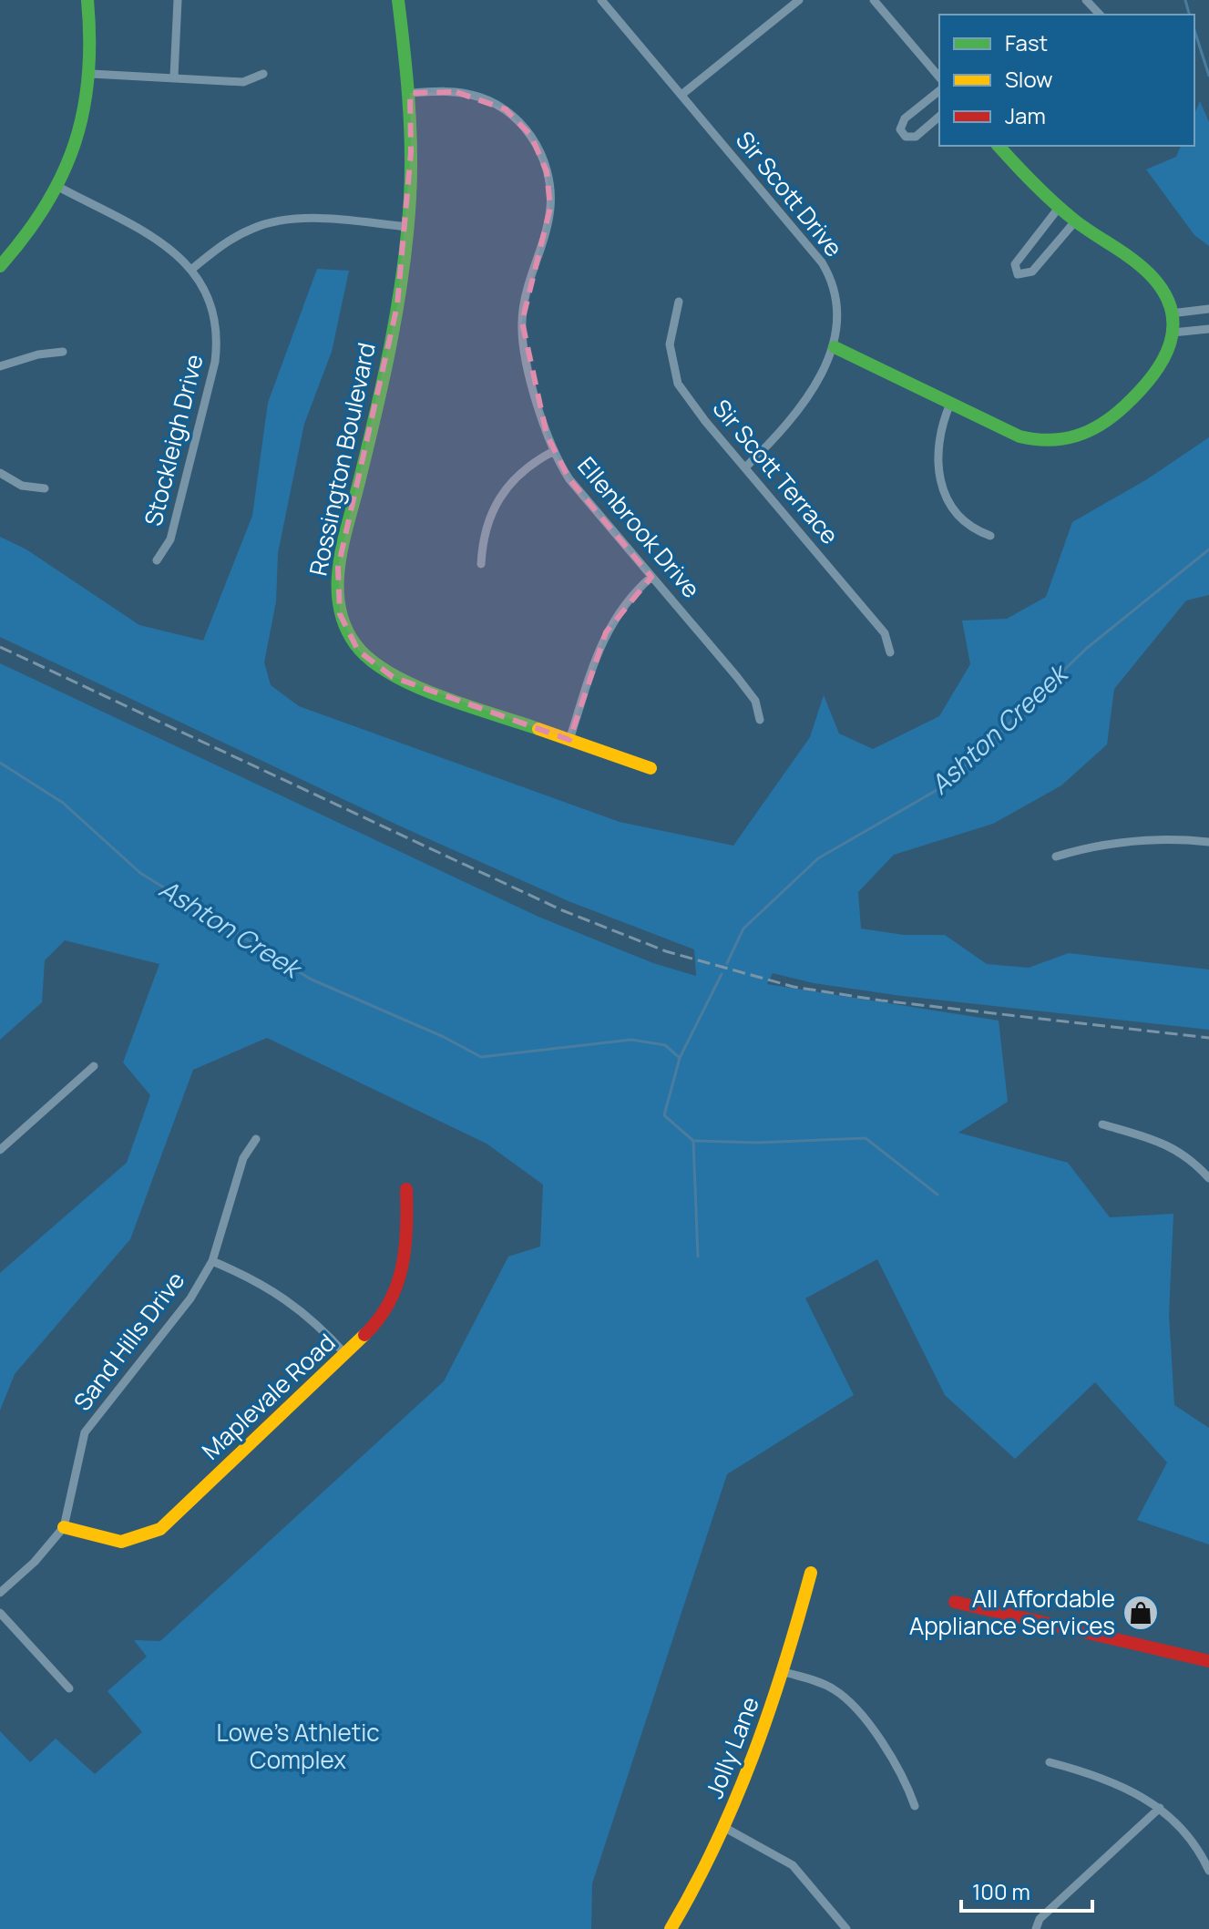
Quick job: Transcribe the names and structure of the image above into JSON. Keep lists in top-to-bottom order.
{
  "streets": {
    "street": [
      "Sir Scott Drive",
      "Stockleigh Drive",
      "Rossington Boulevard",
      "Sir Scott Terrace",
      "Ellenbrook Drive",
      "Sand Hills Drive",
      "Maplevale Road",
      "Jolly Lane"
    ]
  },
  "crossings": [
    ["Sir Scott Drive", "Sir Scott Terrace"],
    ["Rossington Boulevard", "Ellenbrook Drive"],
    ["Sand Hills Drive", "Maplevale Road"]
  ],
  "water": ["Ashton Creeek", "Ashton Creek"],
  "parks": ["Lowe's Athletic Complex"],
  "places": {
    "shop": ["All Affordable Appliance Services"]
  },
  "legend": ["Fast", "Slow", "Jam"],
  "scale_bar": "100 m"
}
